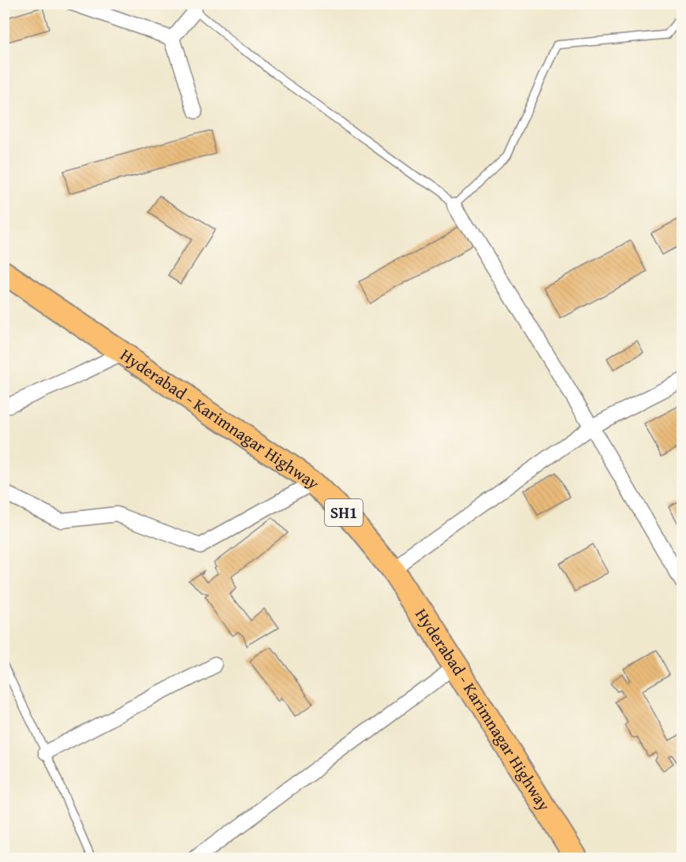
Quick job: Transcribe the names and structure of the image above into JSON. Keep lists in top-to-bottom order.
{
  "streets": {
    "main road": ["Hyderabad - Karimnagar Highway", "SH1"]
  }
}
